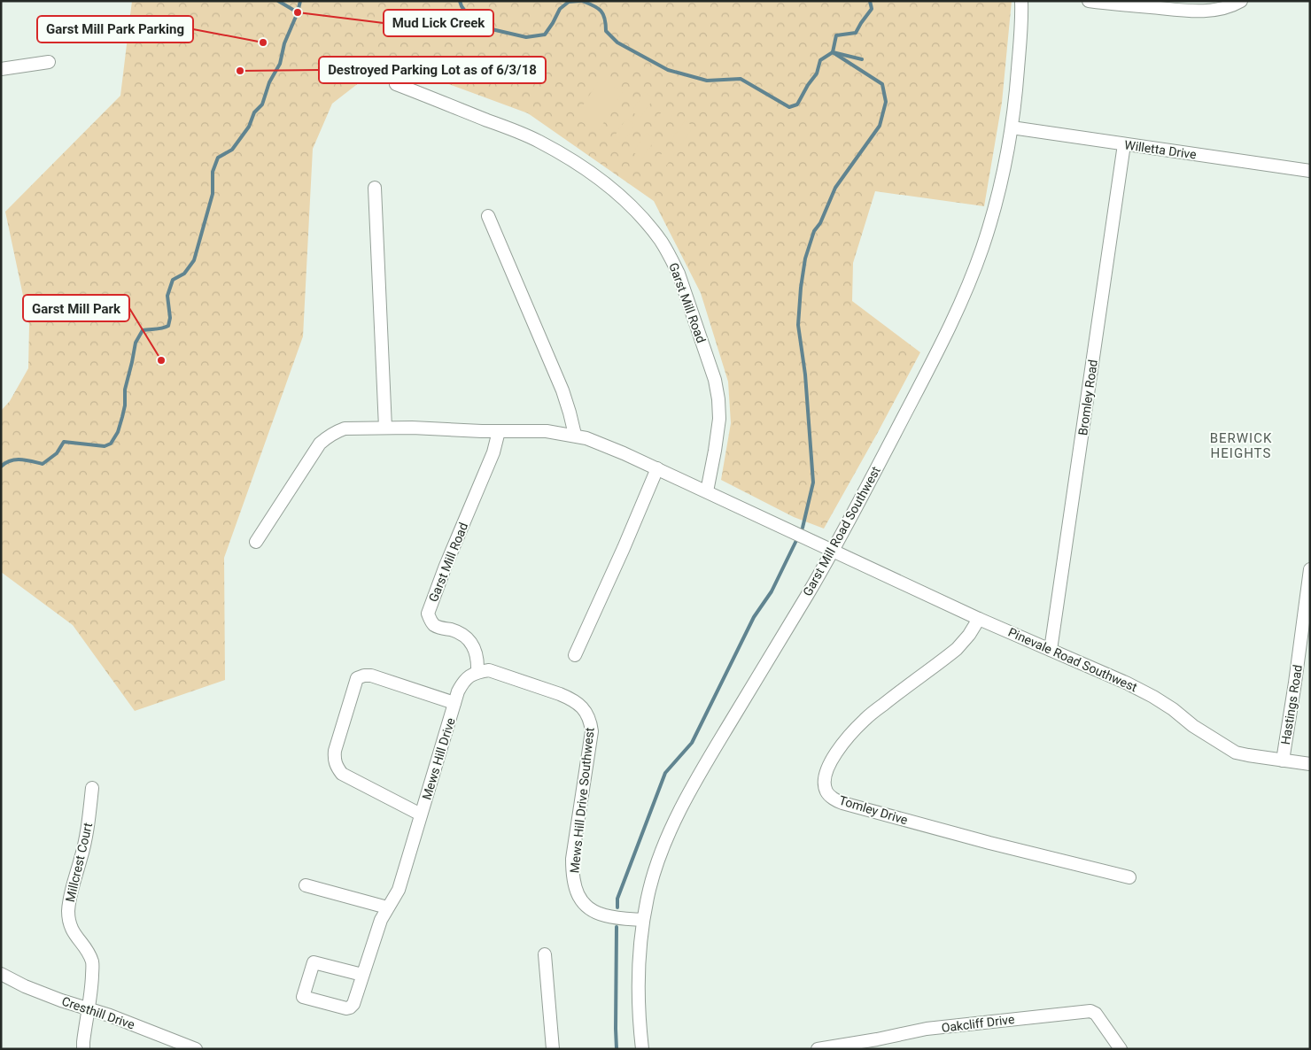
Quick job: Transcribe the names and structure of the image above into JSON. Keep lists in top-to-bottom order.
{
  "streets": {
    "street": [
      "Willetta Drive",
      "Garst Mill Road",
      "Bromley Road",
      "Garst Mill Road Southwest",
      "Pinevale Road Southwest",
      "Hastings Road",
      "Mews Hill Drive",
      "Mews Hill Drive Southwest",
      "Tomley Drive",
      "Millcrest Court",
      "Cresthill Drive",
      "Oakcliff Drive"
    ]
  },
  "crossings": [
    ["Willetta Drive", "Bromley Road"],
    ["Willetta Drive", "Garst Mill Road Southwest"],
    ["Garst Mill Road", "Mews Hill Drive Southwest"],
    ["Bromley Road", "Pinevale Road Southwest"],
    ["Garst Mill Road Southwest", "Pinevale Road Southwest"],
    ["Garst Mill Road Southwest", "Mews Hill Drive Southwest"],
    ["Pinevale Road Southwest", "Hastings Road"],
    ["Pinevale Road Southwest", "Tomley Drive"],
    ["Millcrest Court", "Cresthill Drive"]
  ],
  "districts": ["BERWICK HEIGHTS"],
  "places": [
    "Mud Lick Creek",
    "Garst Mill Park Parking",
    "Destroyed Parking Lot as of 6/3/18",
    "Garst Mill Park"
  ]
}
